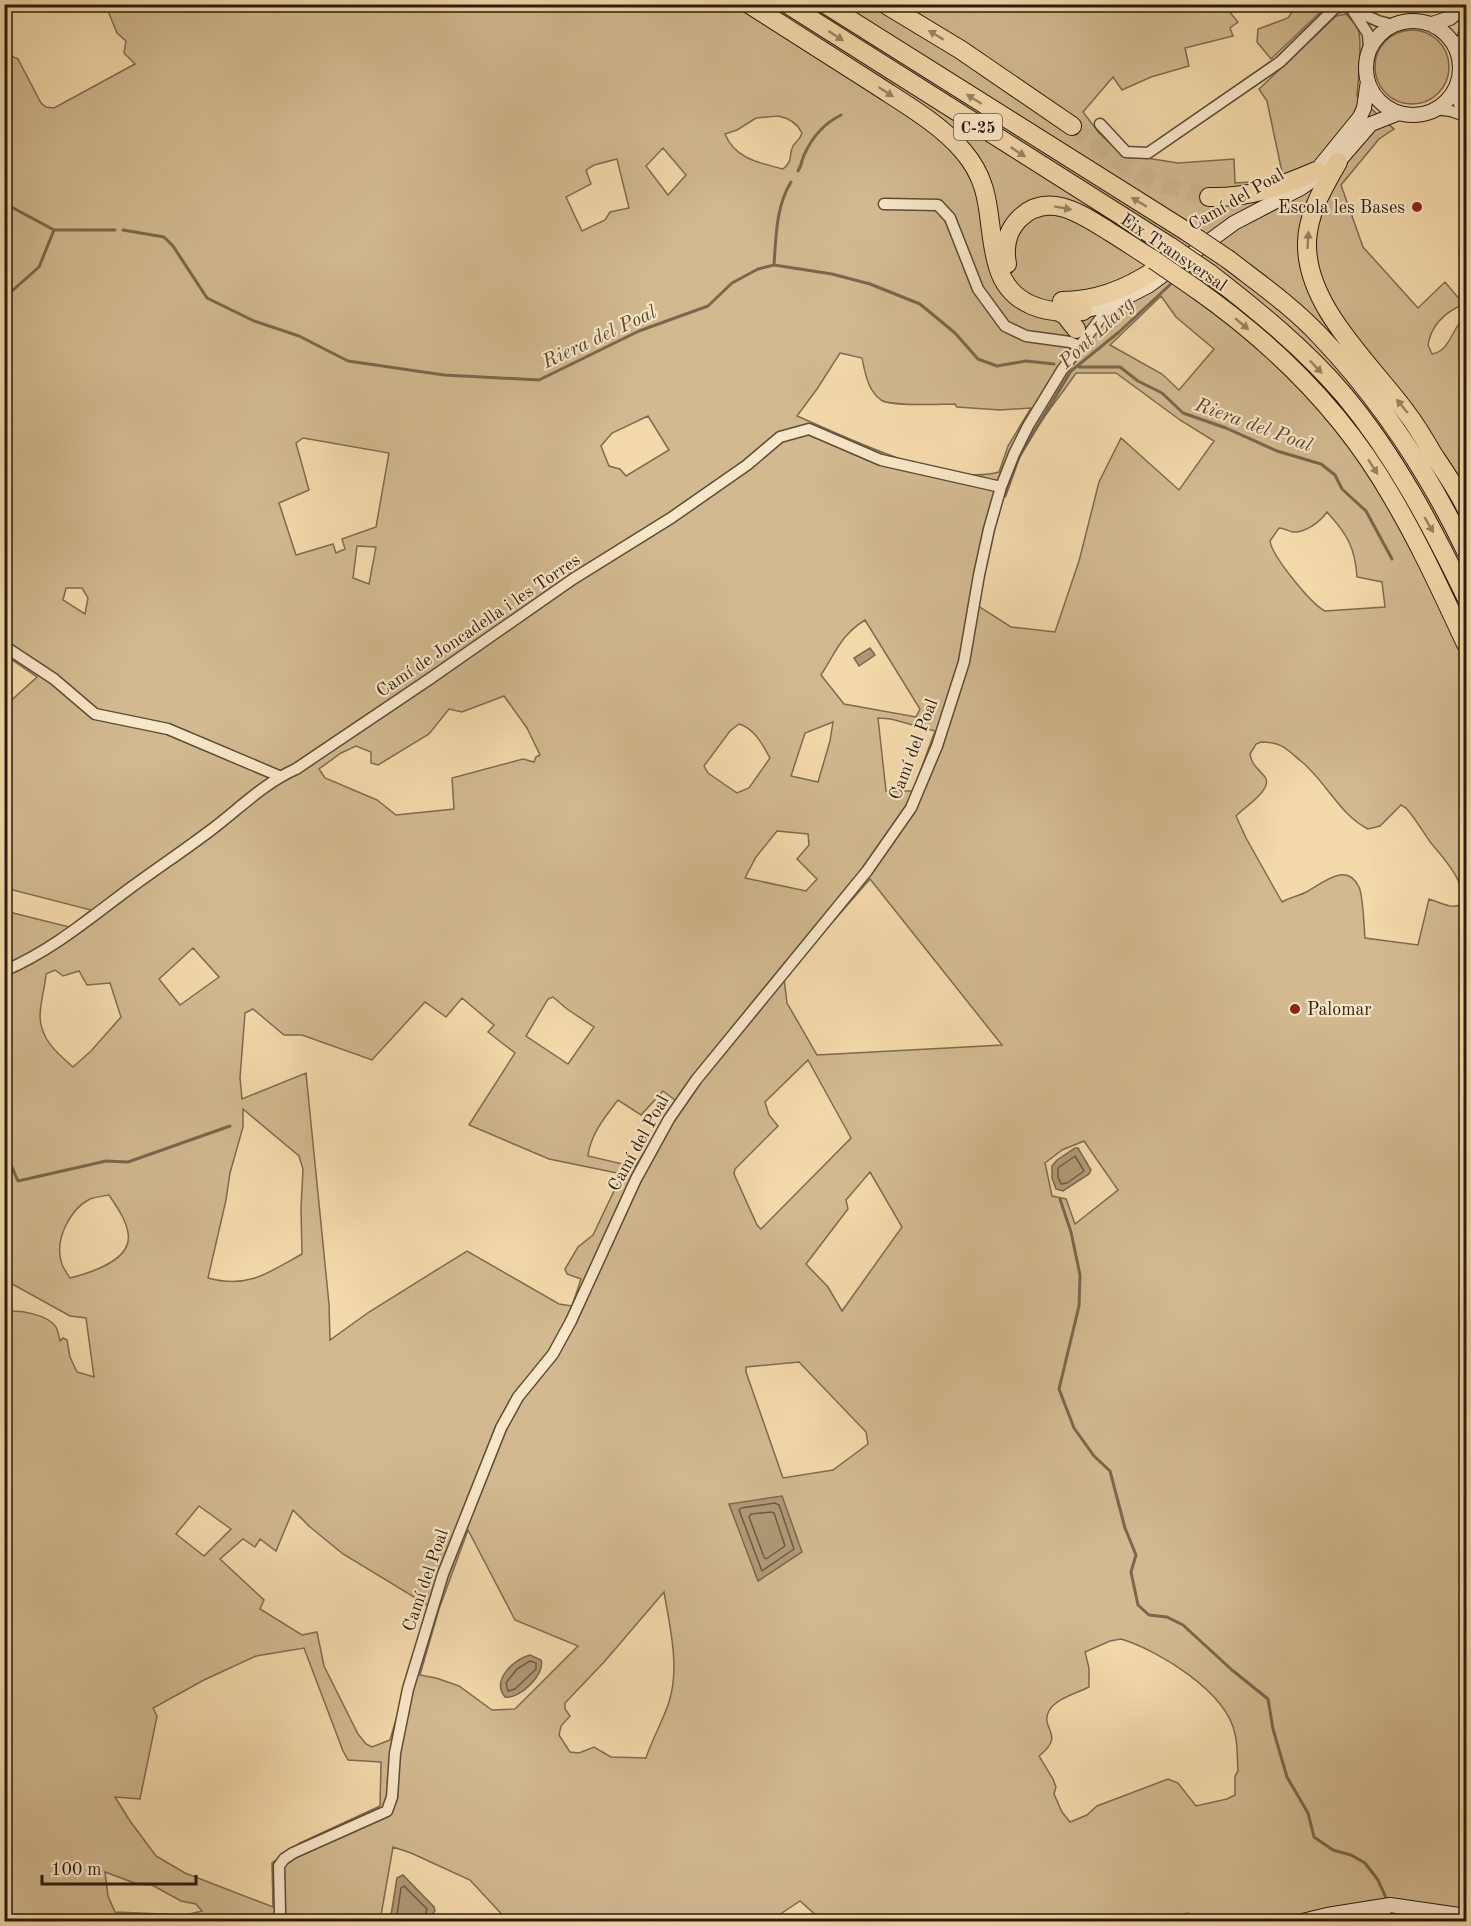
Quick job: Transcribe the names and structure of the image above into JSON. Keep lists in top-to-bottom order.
{
  "streets": {
    "highway": ["C-25", "Eix Transversal"],
    "street": ["Camí del Poal", "Camí de Joncadella i les Torres"]
  },
  "crossings": [
    ["Camí del Poal", "Camí de Joncadella i les Torres"]
  ],
  "water": ["Pont Llarg", "Riera del Poal"],
  "places": ["Escola les Bases", "Palomar"],
  "scale_bar": "100 m"
}
